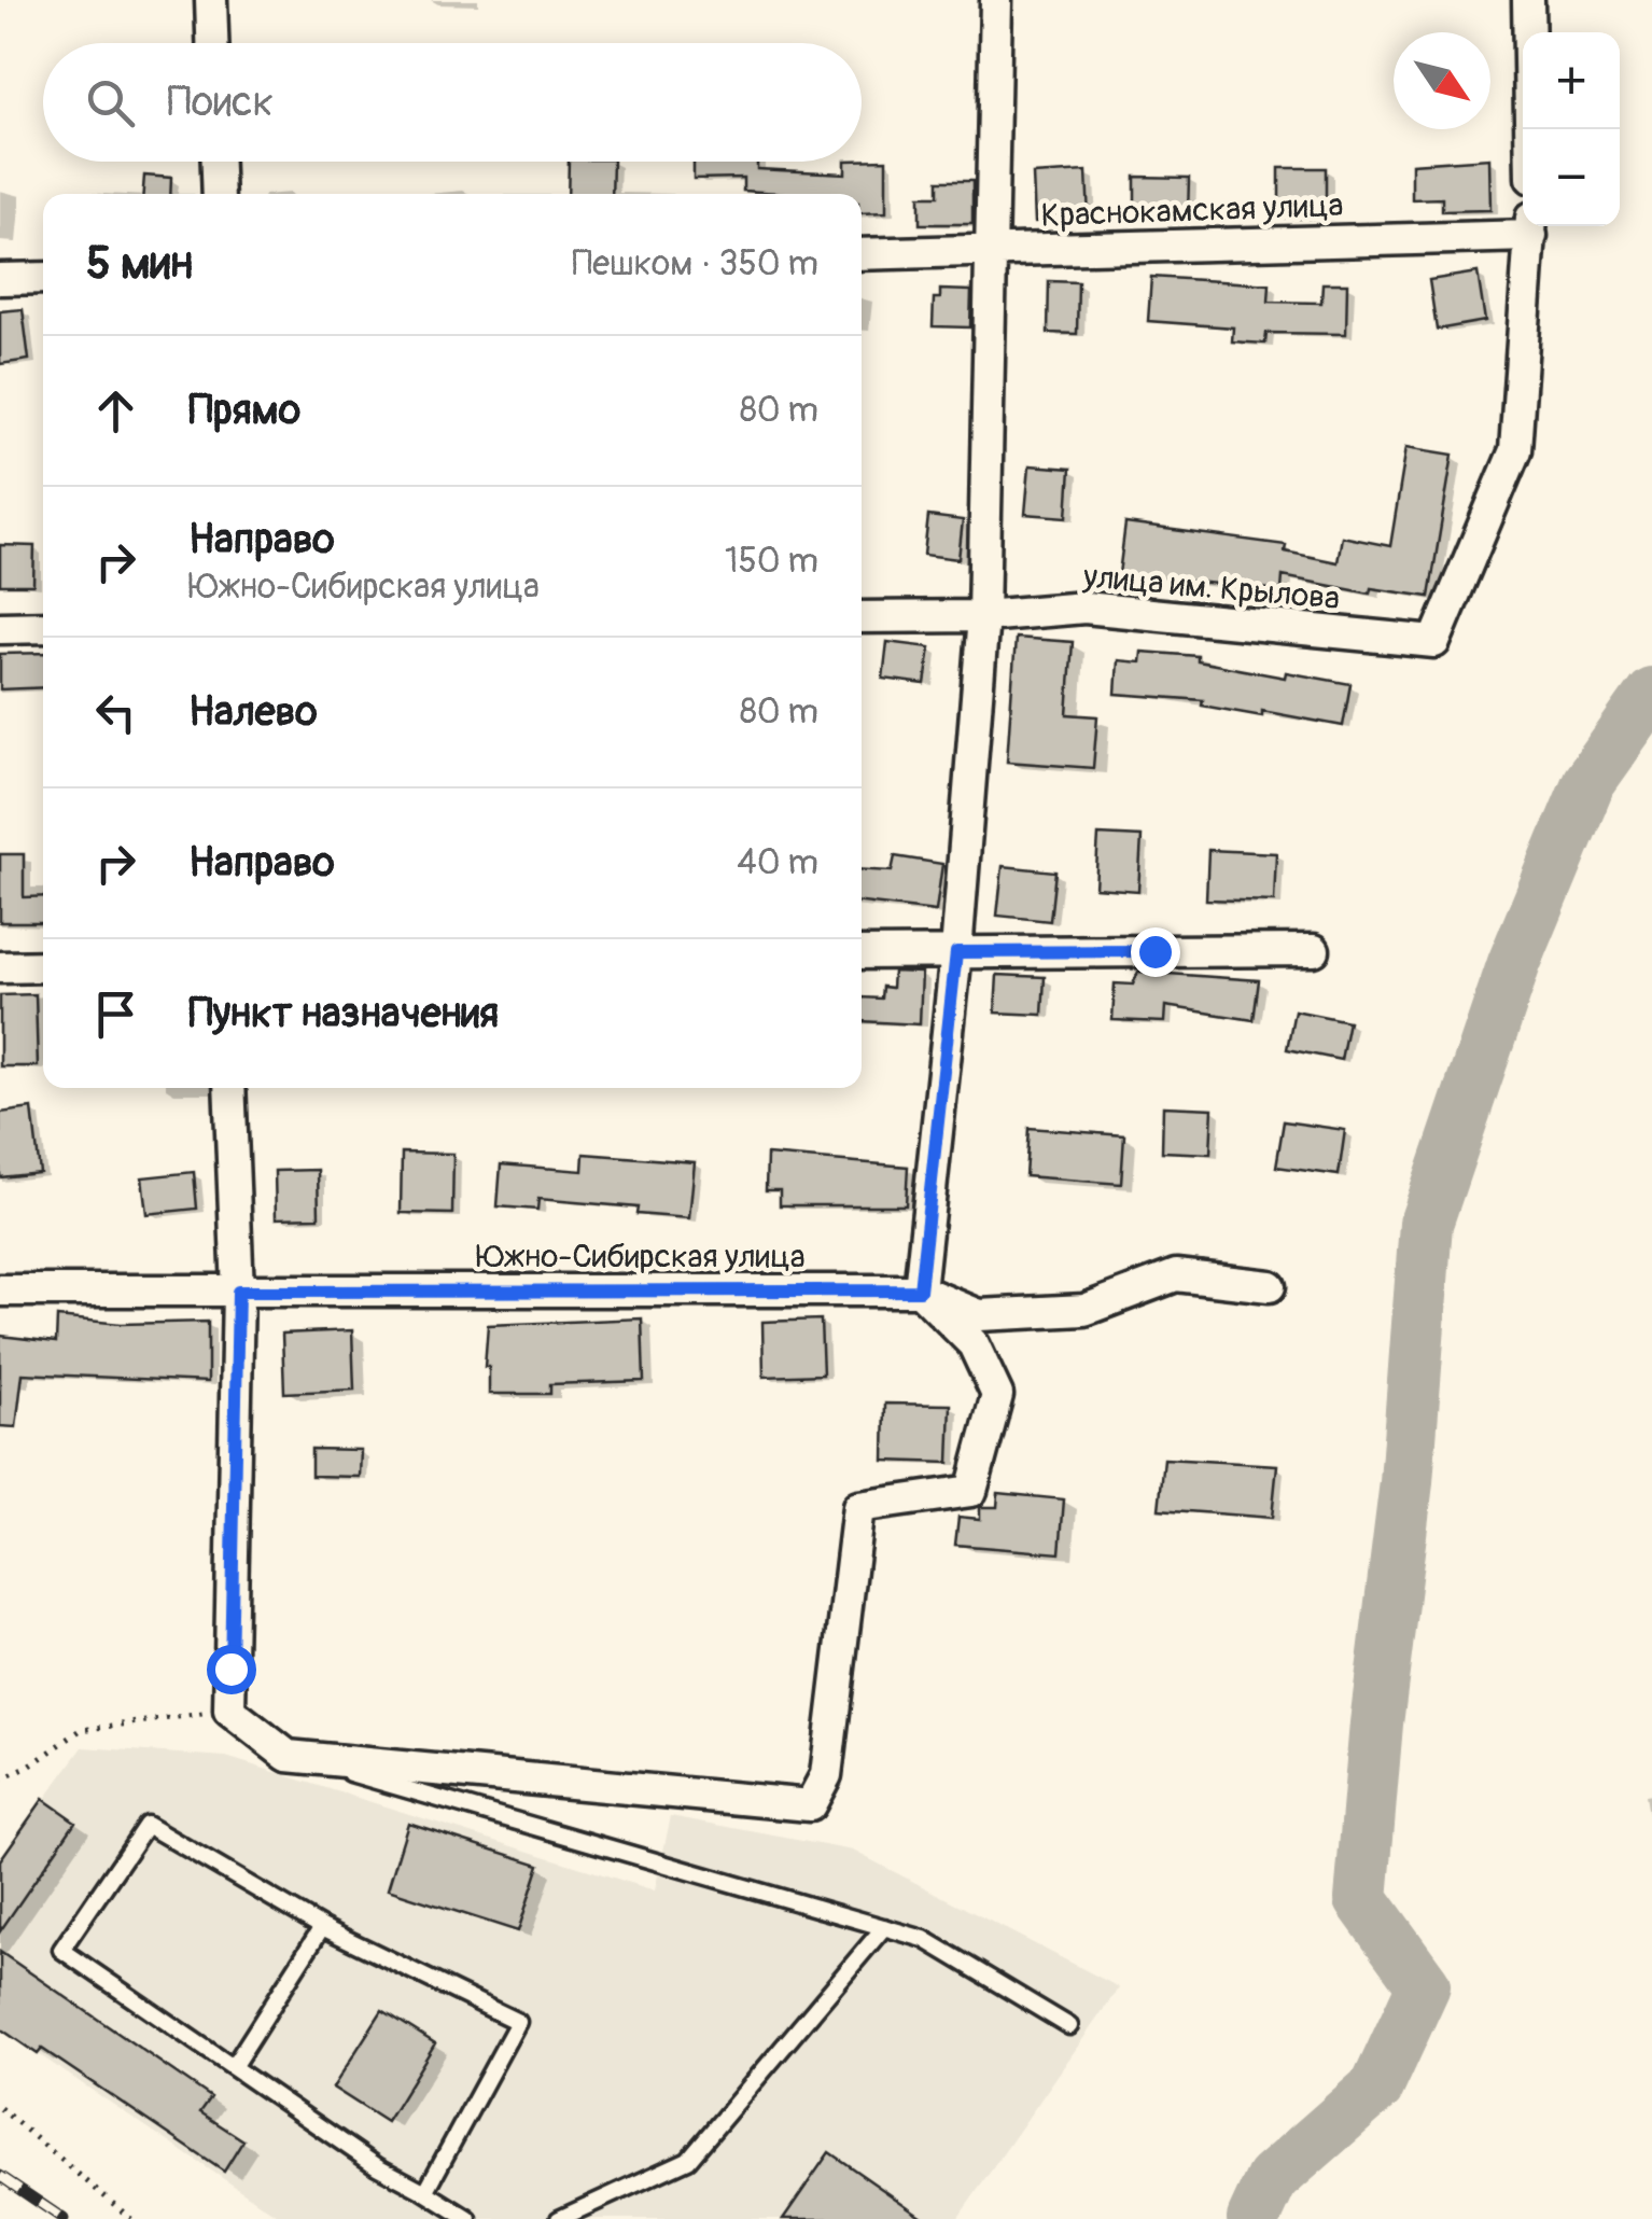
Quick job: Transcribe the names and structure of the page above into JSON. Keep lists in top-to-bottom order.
{
  "streets": {
    "street": ["Краснокамская улица", "улица им. Крылова", "Южно-Сибирская улица"]
  },
  "crossings": [
    ["Краснокамская улица", "улица им. Крылова"]
  ],
  "north": "bottom right",
  "page": {
    "map_buttons": ["+", "−"],
    "search": "Поиск",
    "heading": ["5 мин", "Пешком · 350 m"],
    "list": [
      ["Прямо", "80 m"],
      ["Направо", "Южно-Сибирская улица", "150 m"],
      ["Налево", "80 m"],
      ["Направо", "40 m"],
      "Пункт назначения"
    ]
  }
}
